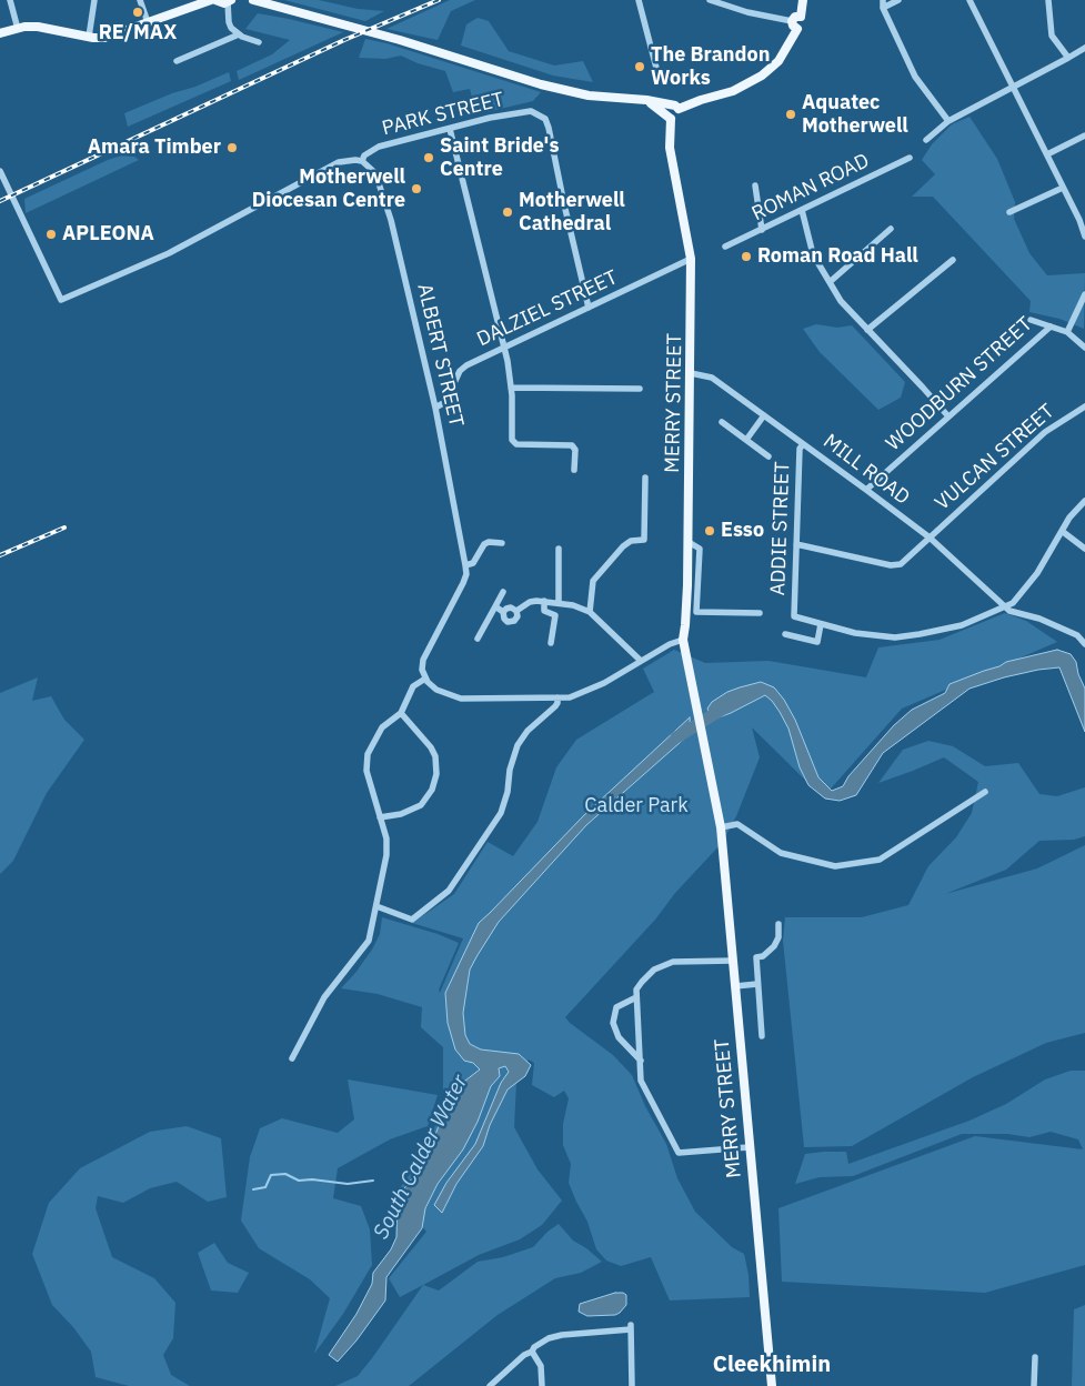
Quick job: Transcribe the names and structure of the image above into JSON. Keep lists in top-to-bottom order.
{
  "streets": {
    "main road": ["MERRY STREET"],
    "street": [
      "PARK STREET",
      "ROMAN ROAD",
      "DALZIEL STREET",
      "ALBERT STREET",
      "WOODBURN STREET",
      "VULCAN STREET",
      "MILL ROAD",
      "ADDIE STREET"
    ]
  },
  "crossings": [
    ["PARK STREET", "DALZIEL STREET"],
    ["PARK STREET", "ALBERT STREET"],
    ["DALZIEL STREET", "ALBERT STREET"],
    ["DALZIEL STREET", "MERRY STREET"],
    ["WOODBURN STREET", "MILL ROAD"],
    ["MERRY STREET", "MILL ROAD"],
    ["VULCAN STREET", "MILL ROAD"],
    ["VULCAN STREET", "ADDIE STREET"],
    ["MILL ROAD", "ADDIE STREET"]
  ],
  "districts": ["Cleekhimin"],
  "water": ["South Calder Water"],
  "parks": ["Calder Park"],
  "places": [
    "RE/MAX",
    "The Brandon Works",
    "Aquatec Motherwell",
    "Amara Timber",
    "Saint Bride's Centre",
    "Motherwell Diocesan Centre",
    "Motherwell Cathedral",
    "APLEONA",
    "Roman Road Hall",
    "Esso"
  ]
}
